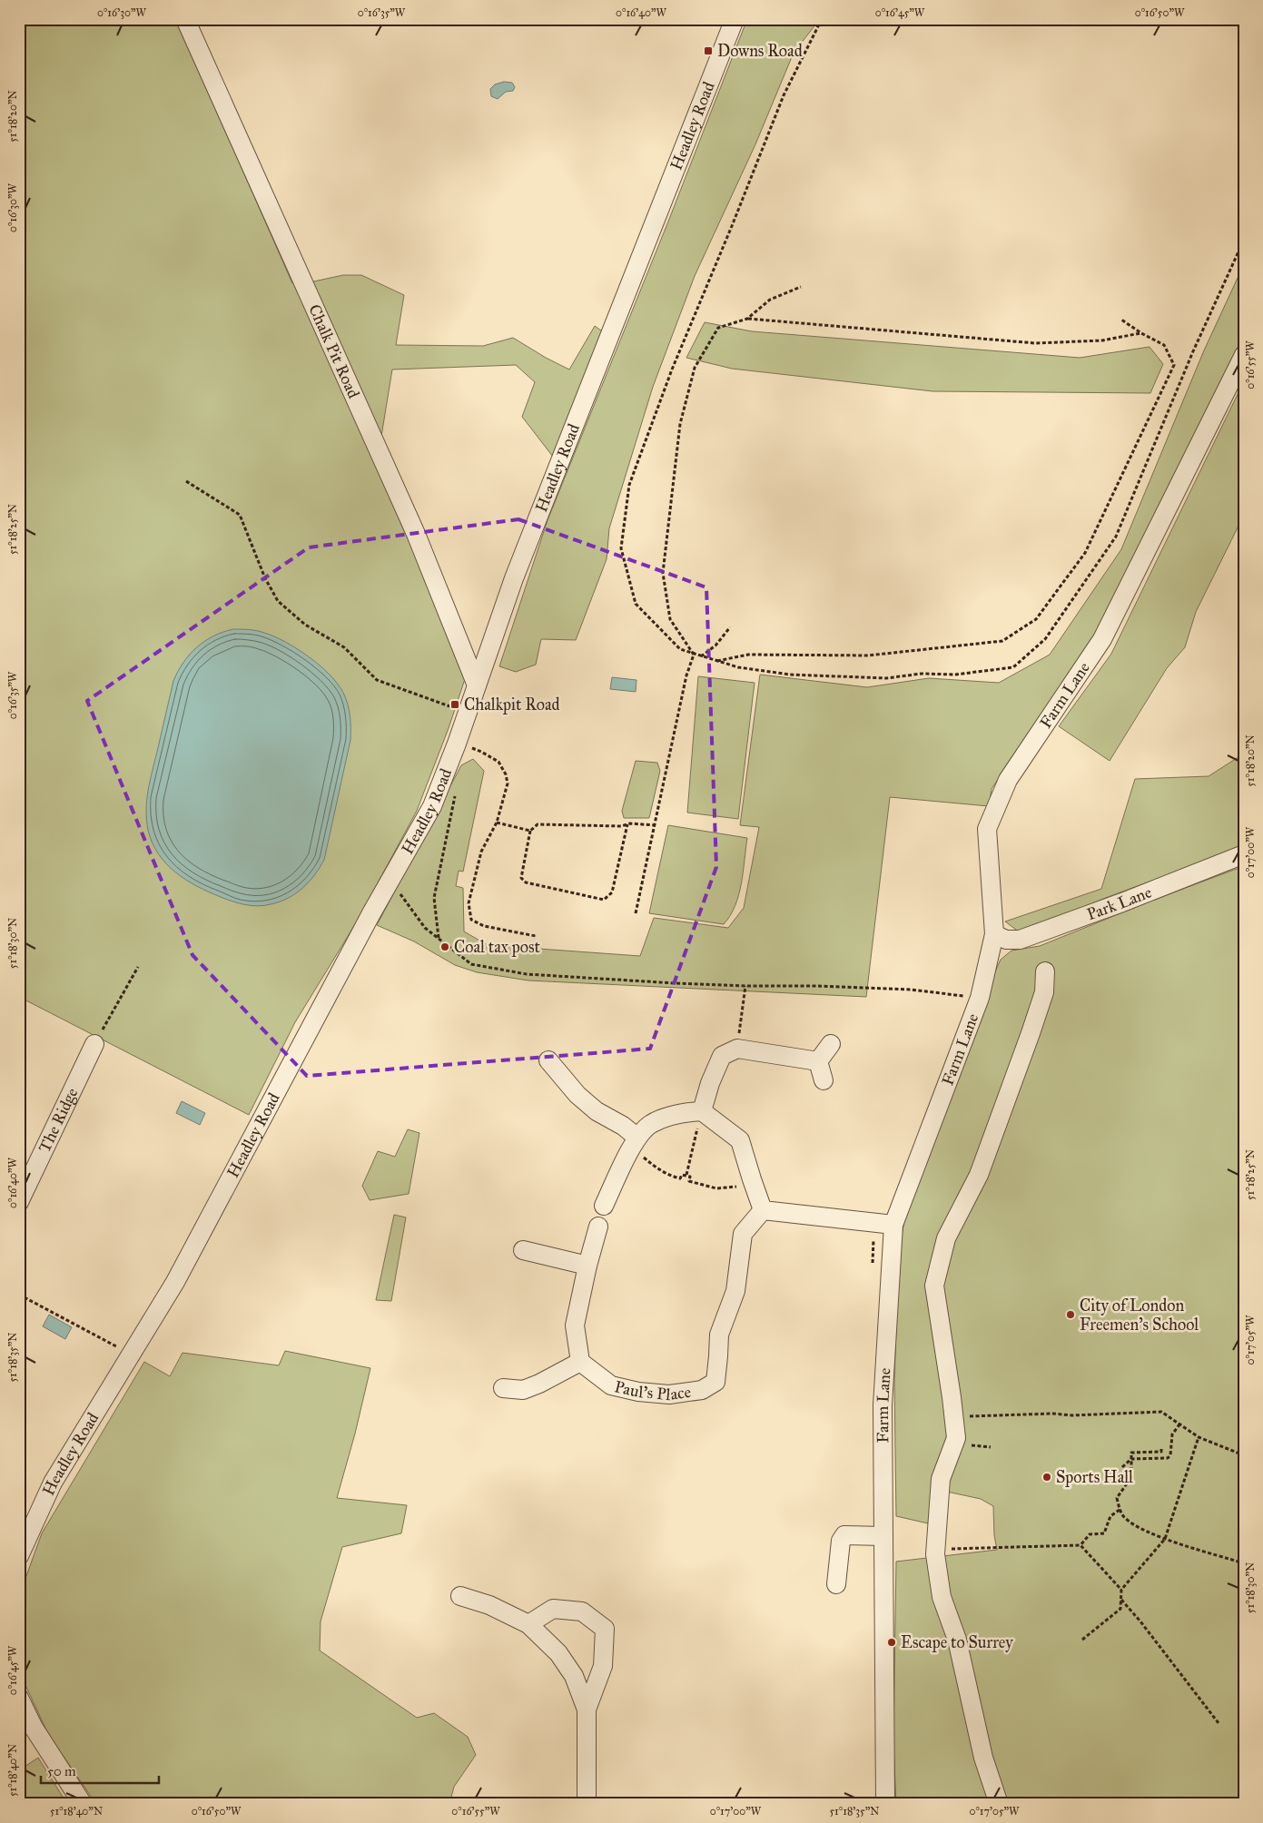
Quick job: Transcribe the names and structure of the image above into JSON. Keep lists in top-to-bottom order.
{
  "streets": {
    "street": [
      "Headley Road",
      "Chalk Pit Road",
      "Farm Lane",
      "Park Lane",
      "The Ridge",
      "Paul's Place"
    ]
  },
  "crossings": [
    ["Headley Road", "Chalk Pit Road"],
    ["Farm Lane", "Park Lane"]
  ],
  "places": {
    "transit": ["Downs Road", "Chalkpit Road"],
    "other": [
      "Coal tax post",
      "City of London Freemen's School",
      "Sports Hall",
      "Escape to Surrey"
    ]
  },
  "scale_bar": "50 m",
  "coordinates": [
    "0°16'30\"W",
    "0°16'35\"W",
    "0°16'40\"W",
    "0°16'45\"W",
    "0°16'50\"W",
    "51°18'20\"N",
    "0°16'55\"W",
    "51°18'25\"N",
    "0°17'00\"W",
    "51°18'30\"N",
    "0°17'05\"W",
    "51°18'35\"N",
    "51°18'40\"N"
  ]
}
